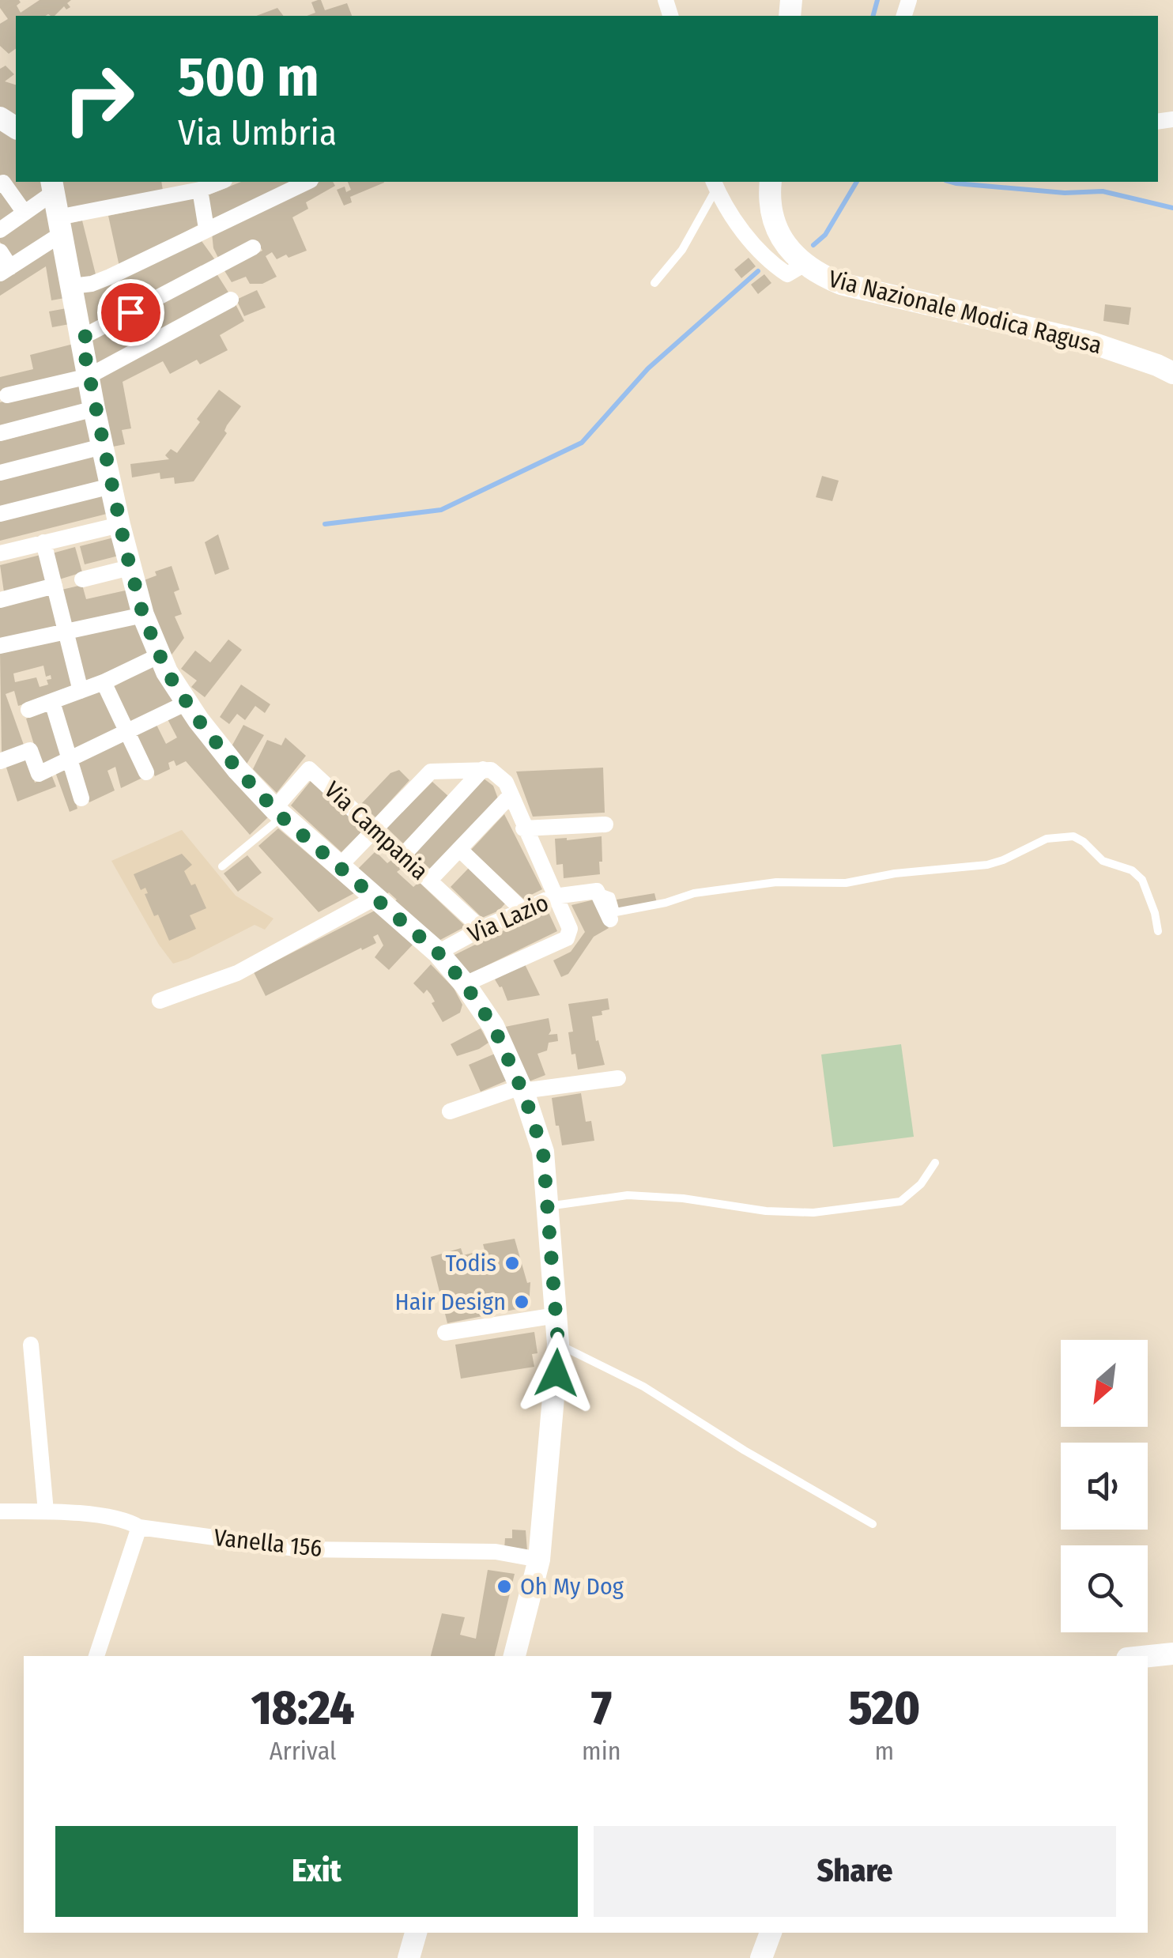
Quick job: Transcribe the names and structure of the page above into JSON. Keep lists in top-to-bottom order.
{
  "streets": {
    "street": [
      "Via Nazionale Modica Ragusa",
      "Via Campania",
      "Via Lazio",
      "Vanella 156"
    ]
  },
  "crossings": [
    ["Via Campania", "Via Lazio"]
  ],
  "places": ["Todis", "Hair Design", "Oh My Dog"],
  "north": "bottom left",
  "page": {
    "turn": ["500 m", "Via Umbria"],
    "eta": [
      "18:24",
      "Arrival",
      "7",
      "min",
      "520",
      "m"
    ],
    "buttons": ["Exit", "Share"]
  }
}
